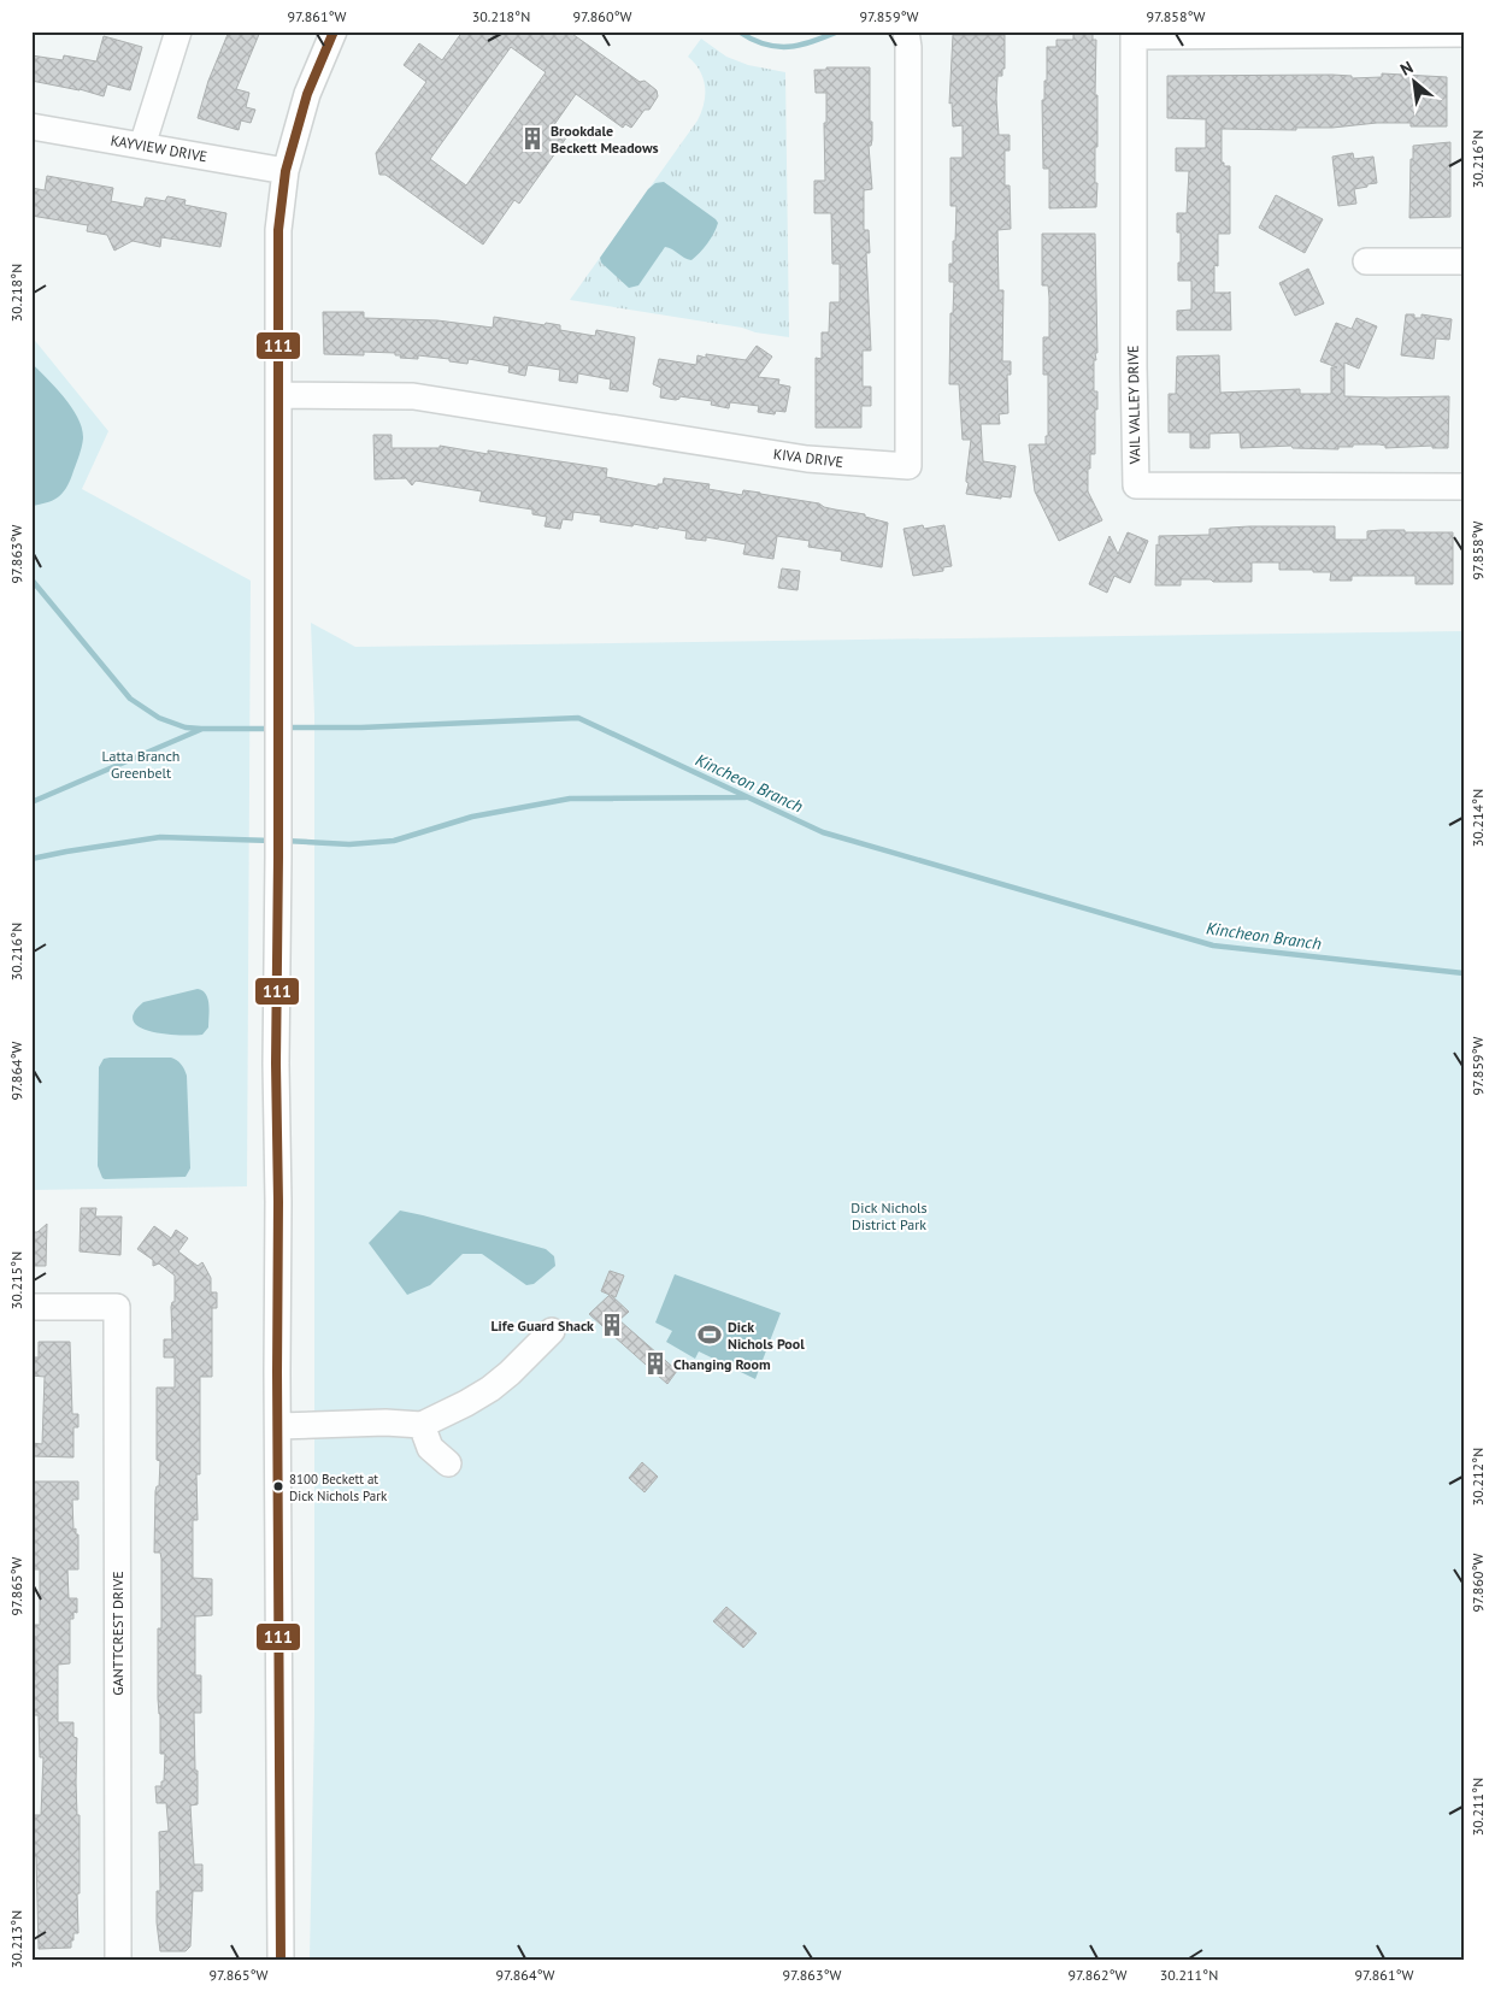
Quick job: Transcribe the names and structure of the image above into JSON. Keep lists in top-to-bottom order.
{
  "streets": {
    "street": [
      "KAYVIEW DRIVE",
      "VAIL VALLEY DRIVE",
      "KIVA DRIVE",
      "GANTTCREST DRIVE"
    ]
  },
  "water": ["Kincheon Branch"],
  "parks": ["Latta Branch Greenbelt", "Dick Nichols District Park"],
  "places": {
    "building": ["Brookdale Beckett Meadows", "Life Guard Shack", "Changing Room"],
    "sports": ["Dick Nichols Pool"],
    "other": ["8100 Beckett at Dick Nichols Park"]
  },
  "lines": ["transit line 111"],
  "north": "top left",
  "coordinates": [
    "97.861°W",
    "30.218°N",
    "97.860°W",
    "97.859°W",
    "97.858°W",
    "30.216°N",
    "97.863°W",
    "30.214°N",
    "97.864°W",
    "30.215°N",
    "30.212°N",
    "97.865°W",
    "30.211°N",
    "30.213°N",
    "97.862°W"
  ]
}
